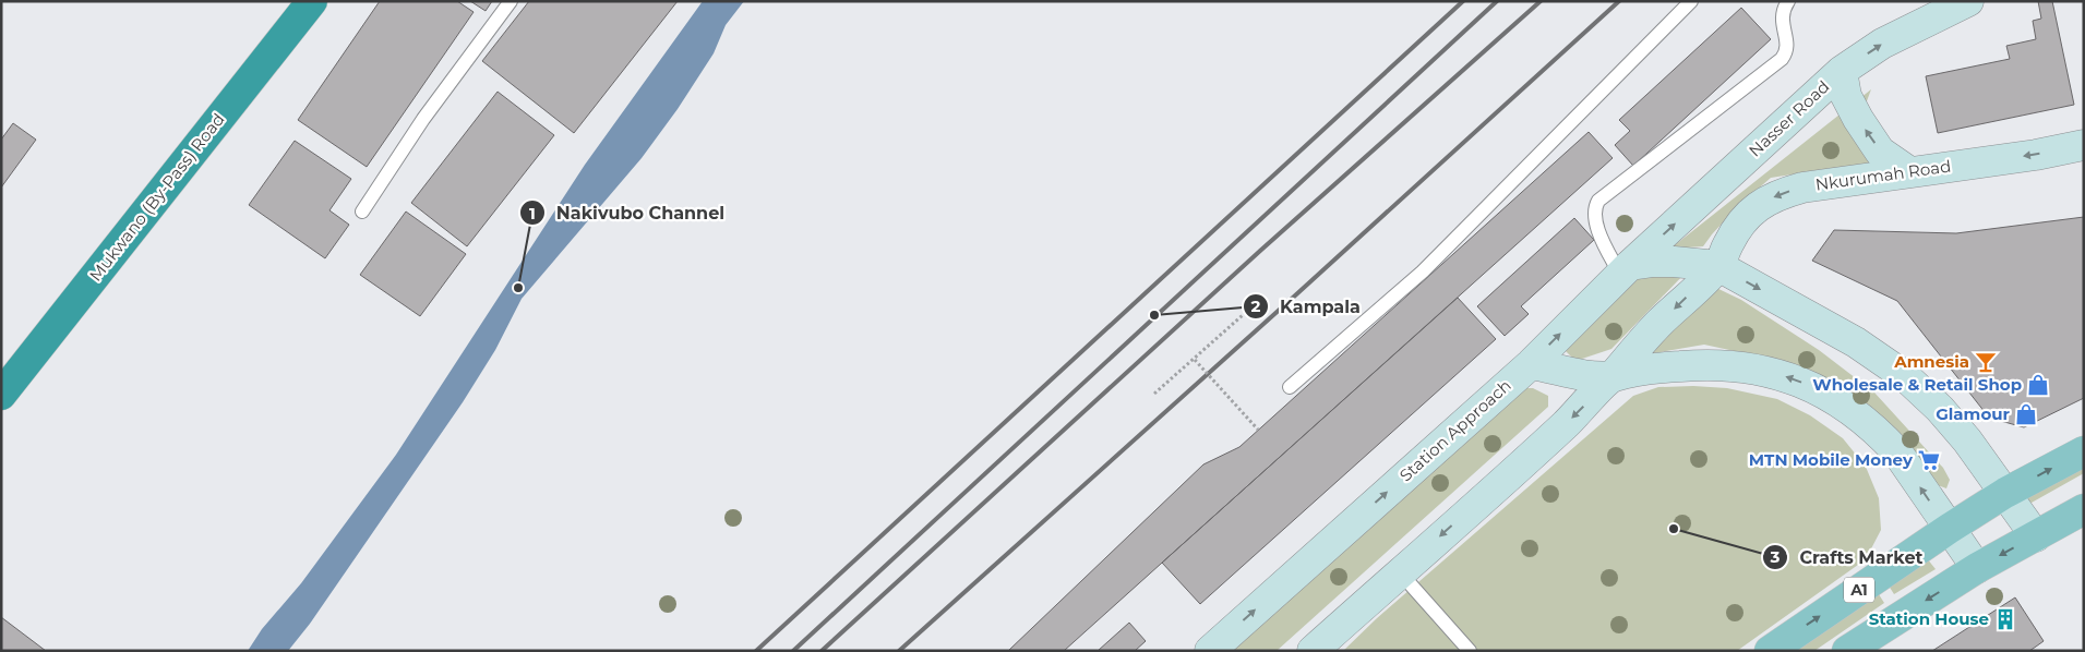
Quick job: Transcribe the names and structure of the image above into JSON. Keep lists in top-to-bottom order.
{
  "streets": {
    "highway": ["Mukwano (By-Pass) Road"],
    "main road": ["A1"],
    "street": ["Nasser Road", "Nkurumah Road", "Station Approach"]
  },
  "crossings": [
    ["Nasser Road", "Station Approach"]
  ],
  "one_way": ["Nasser Road", "Nkurumah Road"],
  "places": {
    "other": ["Nakivubo Channel", "Kampala", "Crafts Market"],
    "bar": ["Amnesia"],
    "shop": ["Wholesale & Retail Shop", "Glamour"],
    "supermarket": ["MTN Mobile Money"],
    "building": ["Station House"]
  }
}
